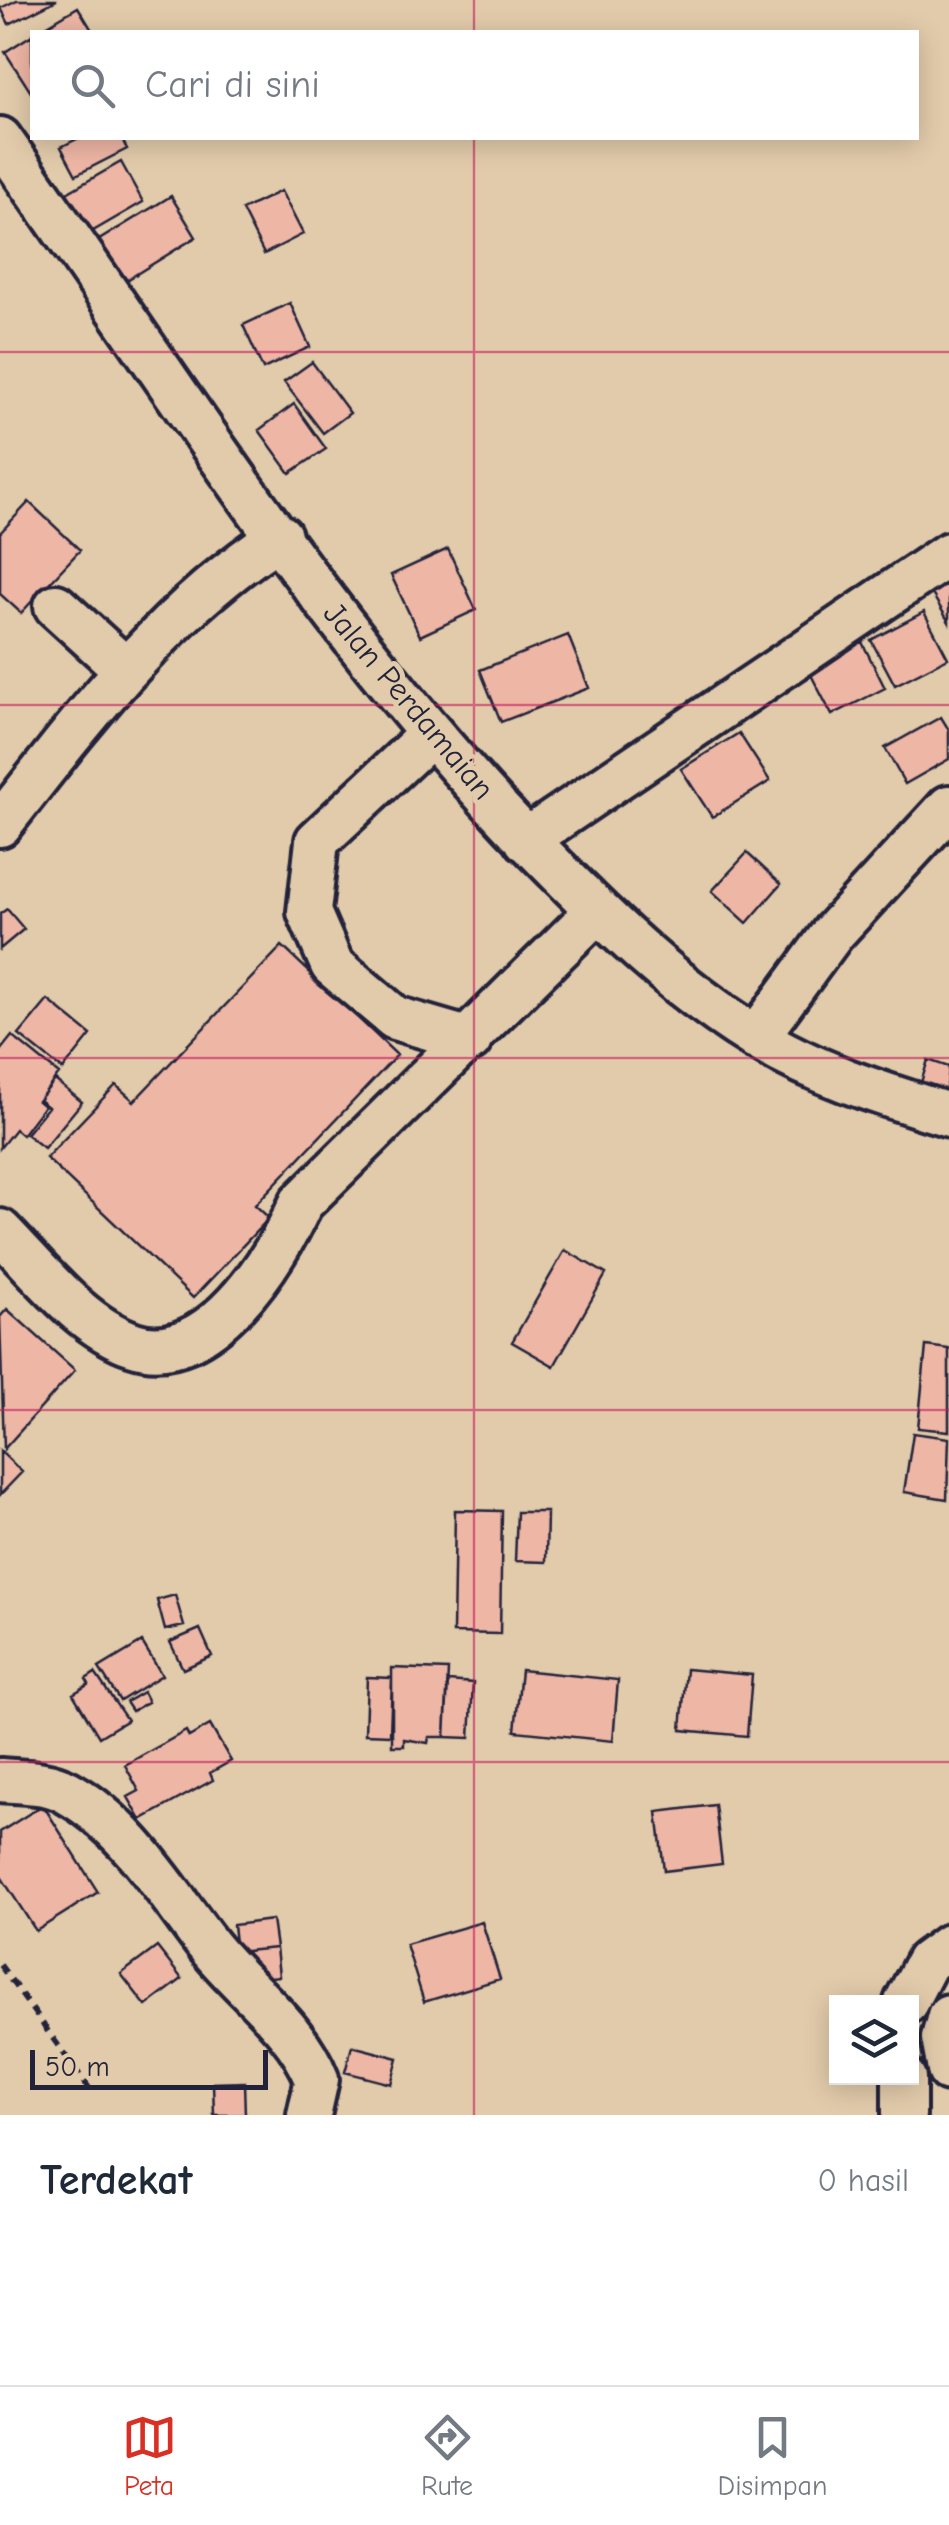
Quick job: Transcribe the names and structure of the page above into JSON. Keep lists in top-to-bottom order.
{
  "streets": {
    "street": ["Jalan Perdamaian"]
  },
  "scale_bar": "50 m",
  "page": {
    "search": "Cari di sini",
    "scale": "50 m",
    "heading": ["Terdekat", "0 hasil"],
    "nav": ["Peta", "Rute", "Disimpan"]
  }
}
